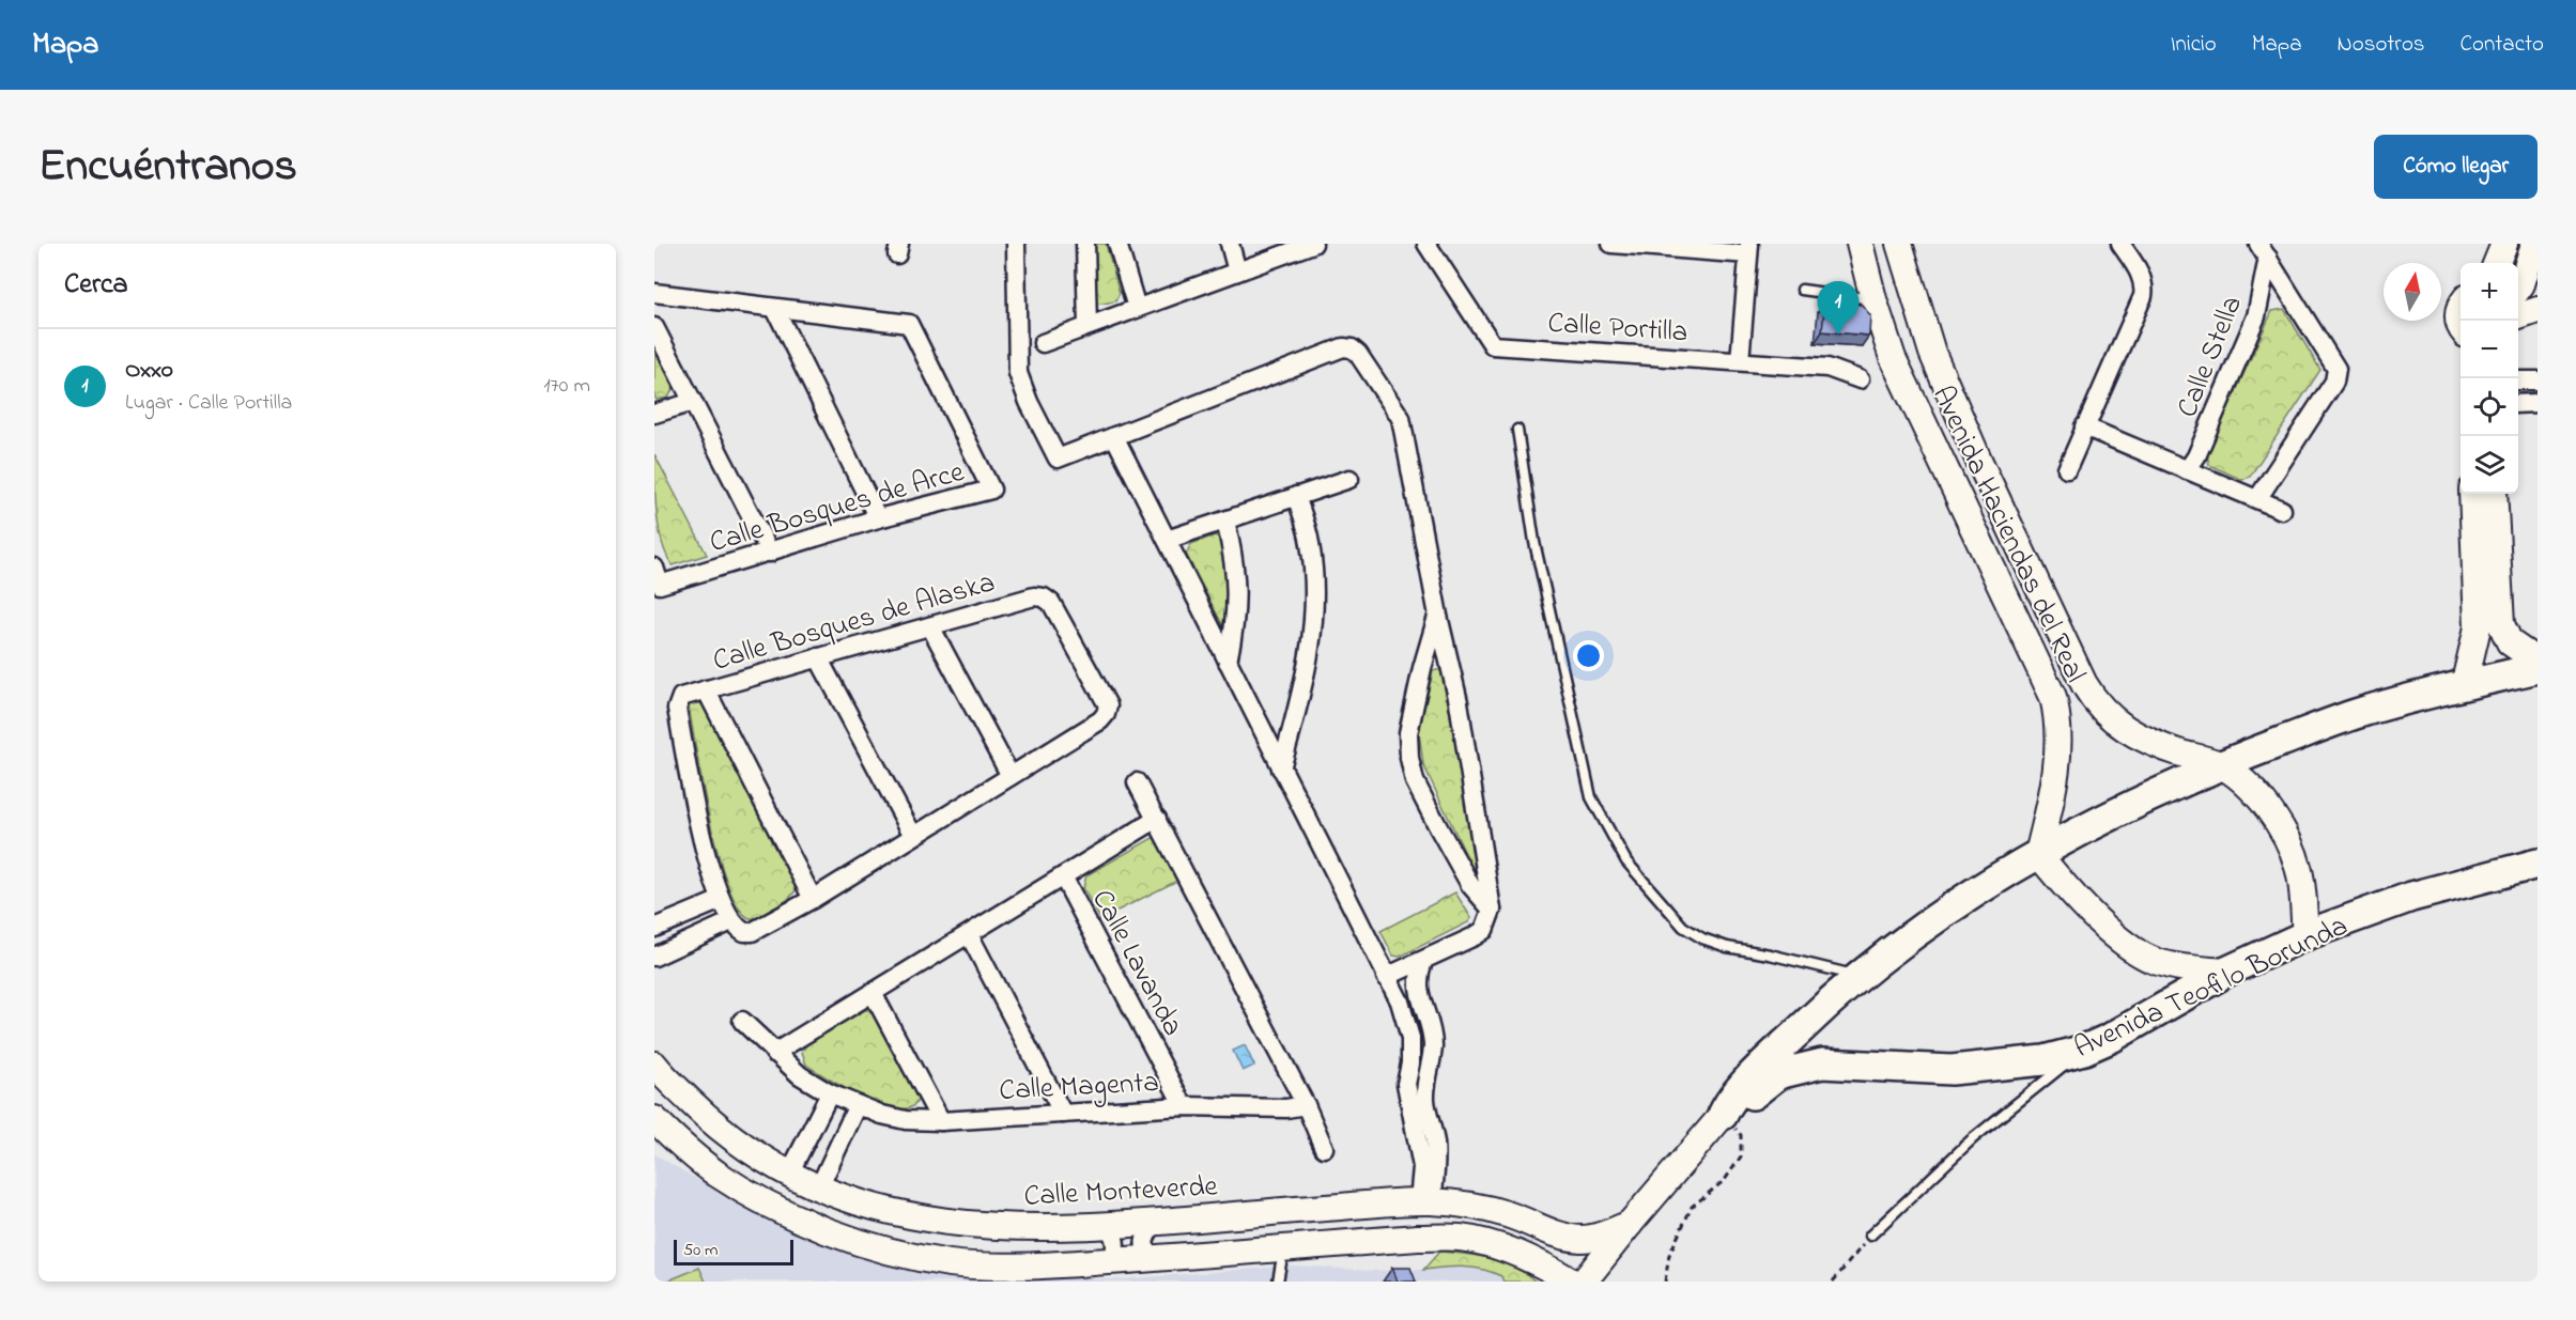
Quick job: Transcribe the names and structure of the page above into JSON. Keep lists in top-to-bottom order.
{
  "streets": {
    "main road": ["Avenida Haciendas del Real", "Avenida Teofilo Borunda", "Calle Monteverde"],
    "street": [
      "Calle Portilla",
      "Calle Stella",
      "Calle Bosques de Arce",
      "Calle Bosques de Alaska",
      "Calle Lavanda",
      "Calle Magenta"
    ]
  },
  "crossings": [
    ["Avenida Haciendas del Real", "Avenida Teofilo Borunda"],
    ["Calle Lavanda", "Calle Magenta"]
  ],
  "scale_bar": "50 m",
  "north": "top",
  "page": {
    "header": "Mapa",
    "nav": [
      "Inicio",
      "Mapa",
      "Nosotros",
      "Contacto"
    ],
    "title": "Encuéntranos",
    "buttons": "Cómo llegar",
    "heading": "Cerca",
    "map_buttons": ["+", "−"],
    "pins": "1",
    "list": [
      {
        "mark": "1",
        "name": "Oxxo",
        "note": "Lugar · Calle Portilla",
        "value": "170 m"
      }
    ],
    "scale": "50 m"
  }
}
